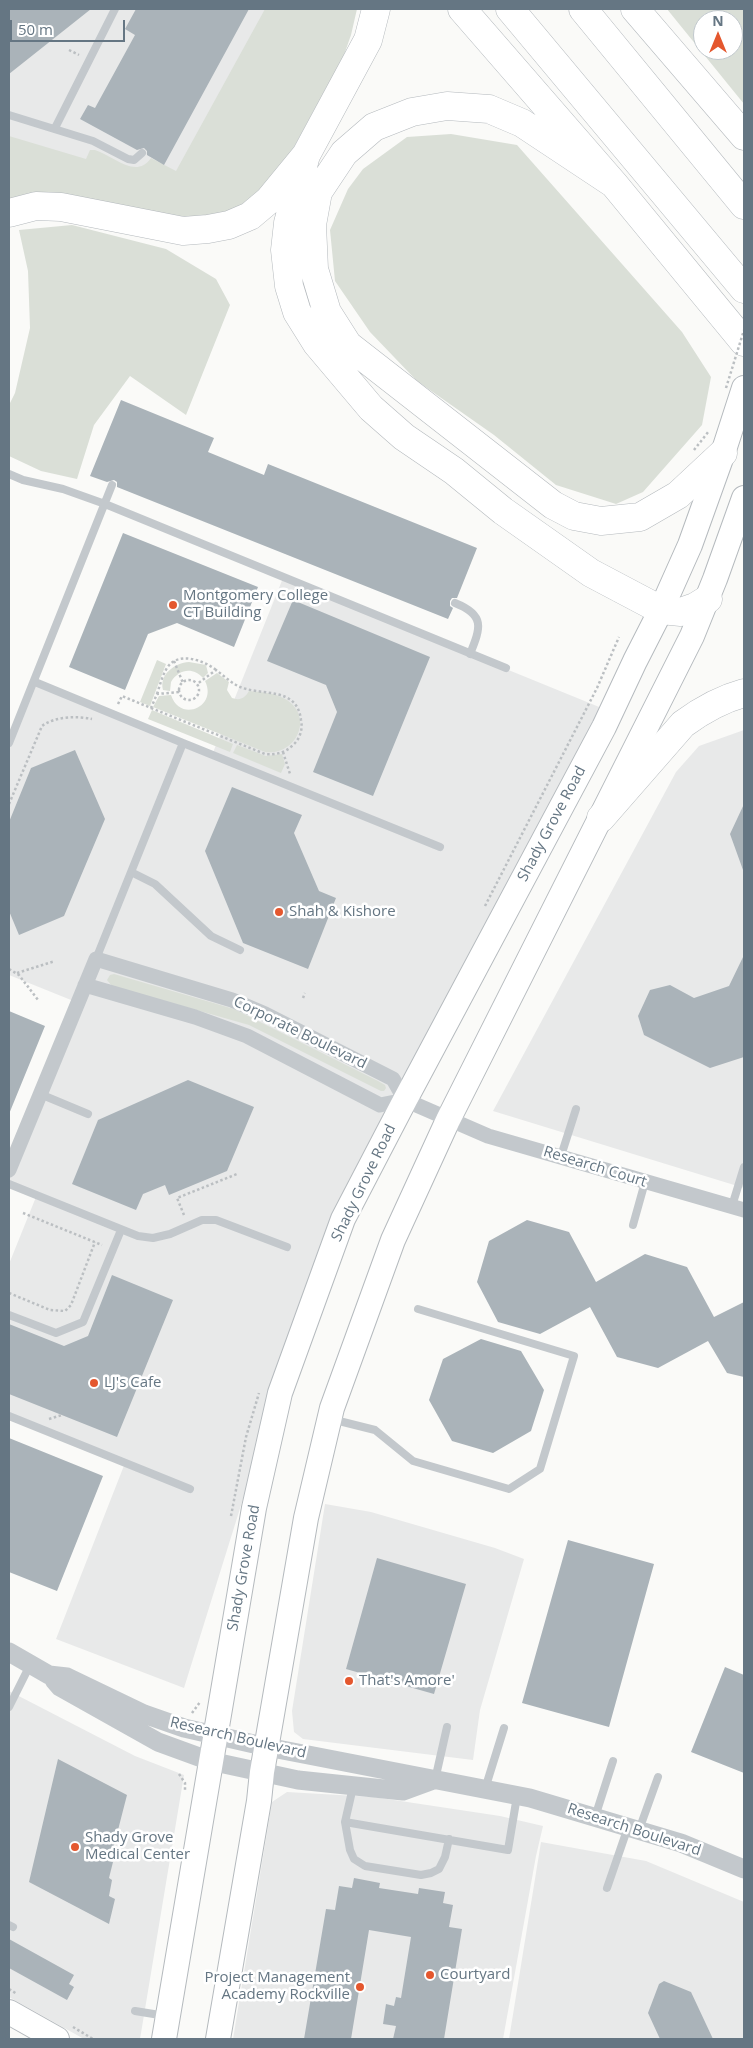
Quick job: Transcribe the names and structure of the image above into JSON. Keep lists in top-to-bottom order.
{
  "streets": {
    "main road": ["Shady Grove Road"],
    "street": ["Corporate Boulevard", "Research Court", "Research Boulevard"]
  },
  "crossings": [
    ["Shady Grove Road", "Corporate Boulevard"],
    ["Shady Grove Road", "Research Boulevard"]
  ],
  "places": [
    "Montgomery College CT Building",
    "Shah & Kishore",
    "LJ's Cafe",
    "That's Amore'",
    "Shady Grove Medical Center",
    "Courtyard",
    "Project Management Academy Rockville"
  ],
  "scale_bar": "50 m",
  "north": "top"
}
